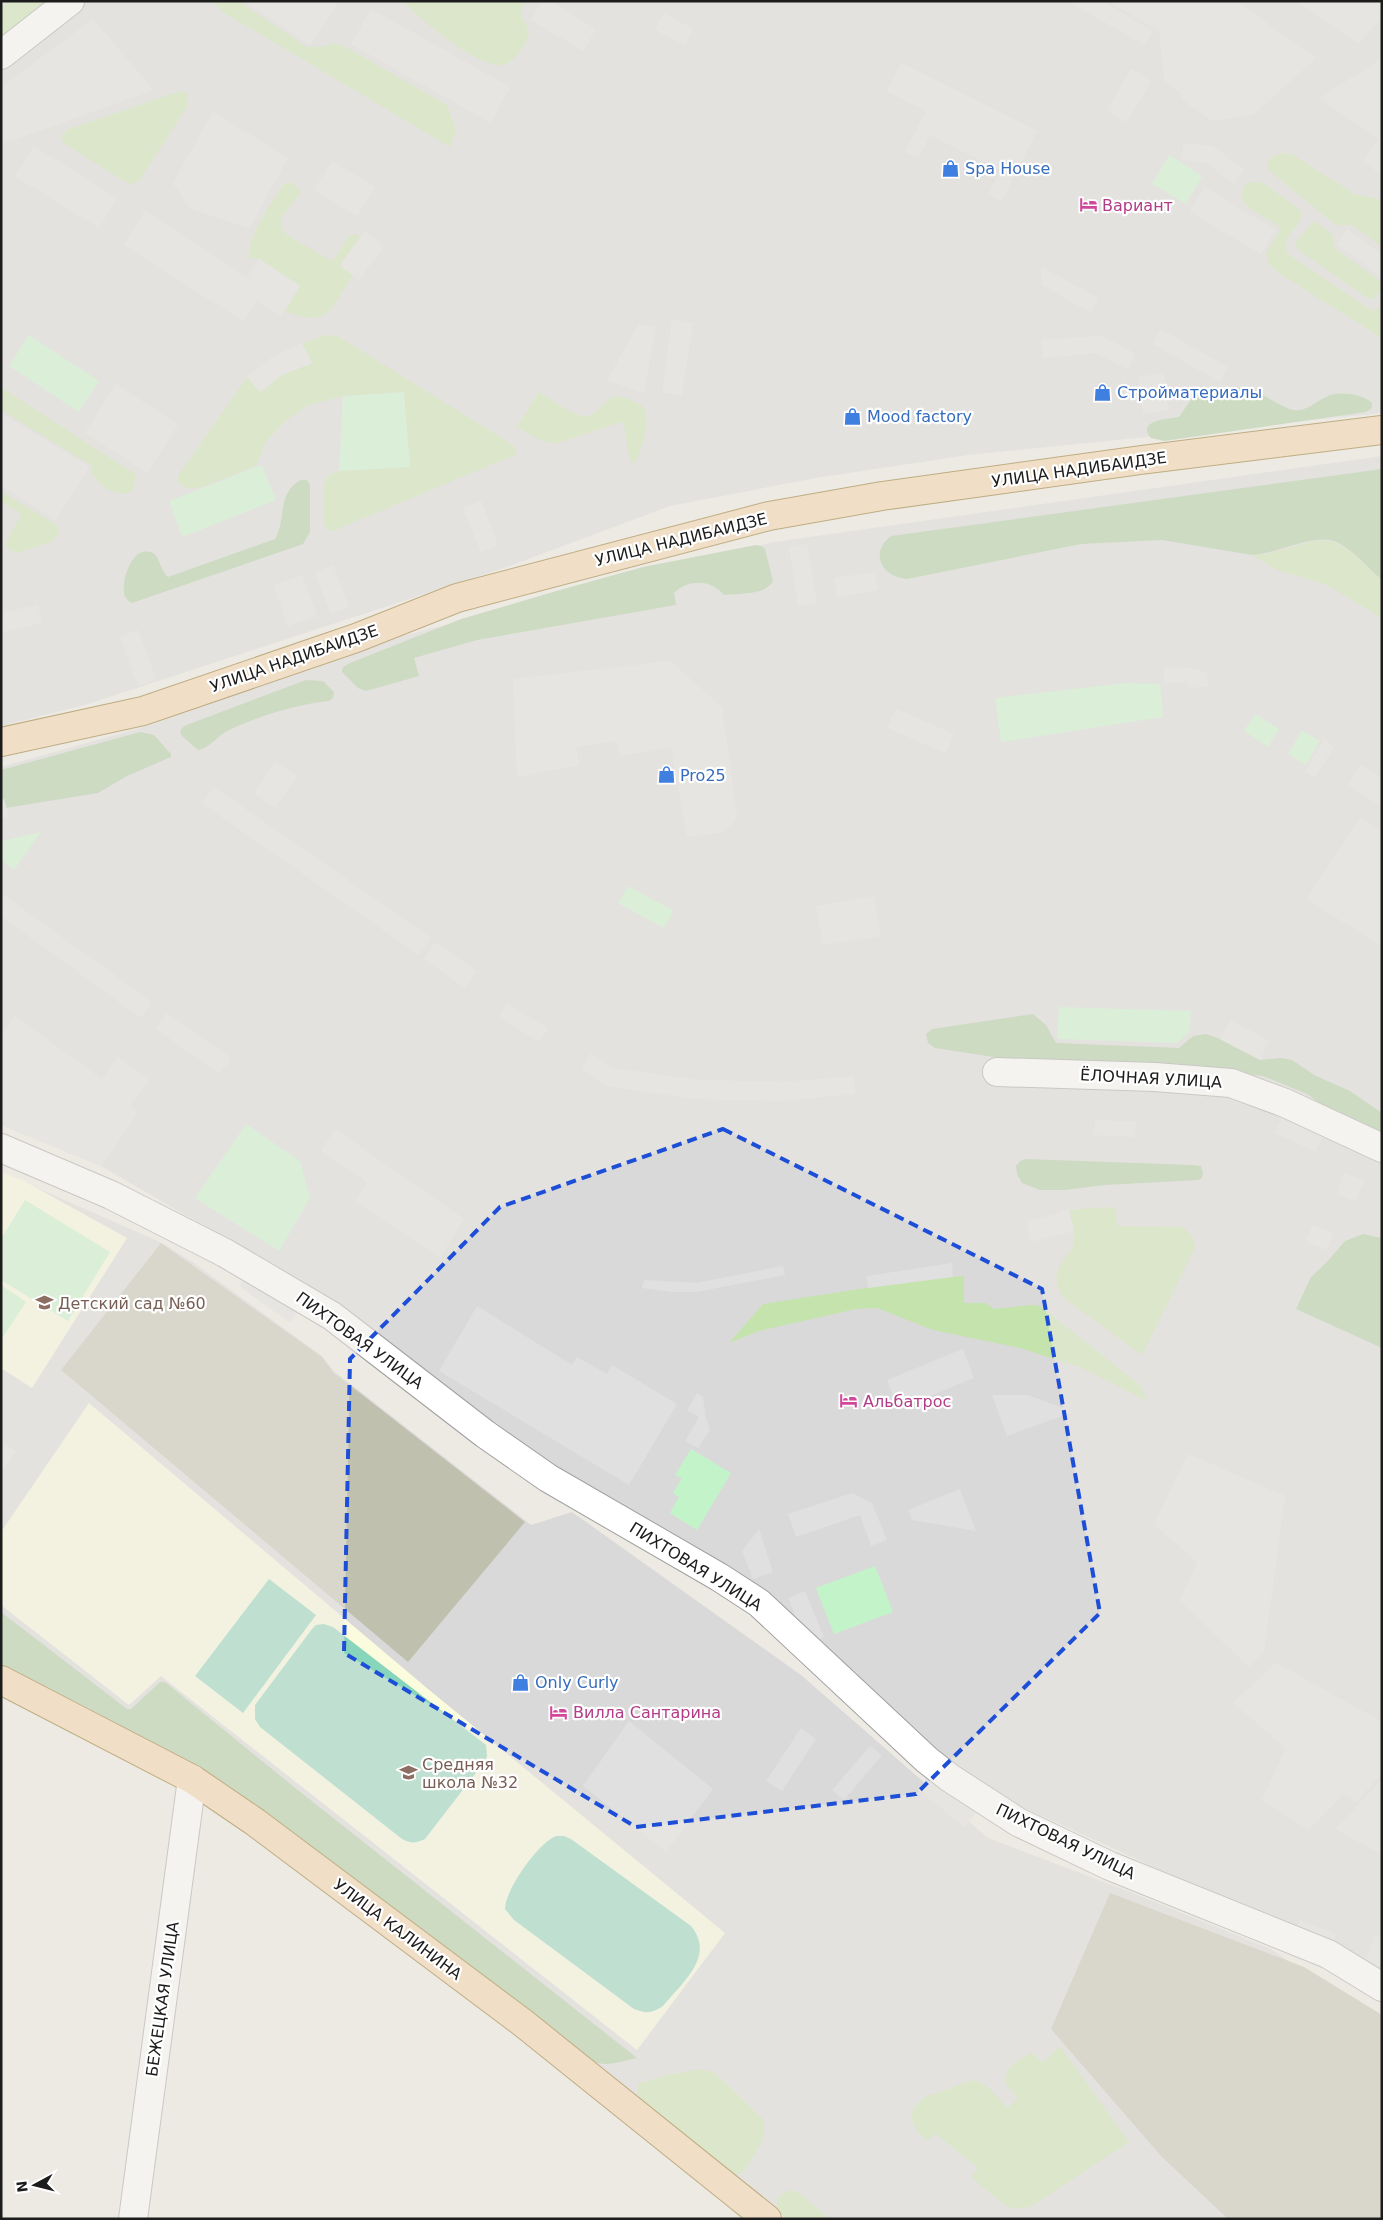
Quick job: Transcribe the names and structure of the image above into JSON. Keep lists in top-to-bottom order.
{
  "streets": {
    "main road": ["УЛИЦА НАДИБАИДЗЕ", "УЛИЦА КАЛИНИНА"],
    "street": ["ЁЛОЧНАЯ УЛИЦА", "ПИХТОВАЯ УЛИЦА", "БЕЖЕЦКАЯ УЛИЦА"]
  },
  "crossings": [
    ["УЛИЦА КАЛИНИНА", "БЕЖЕЦКАЯ УЛИЦА"]
  ],
  "places": {
    "shop": [
      "Spa House",
      "Стройматериалы",
      "Mood factory",
      "Pro25",
      "Only Curly"
    ],
    "hotel": ["Вариант", "Альбатрос", "Вилла Сантарина"],
    "school or university": ["Детский сад №60", "Средняя школа №32"]
  },
  "north": "left"
}
